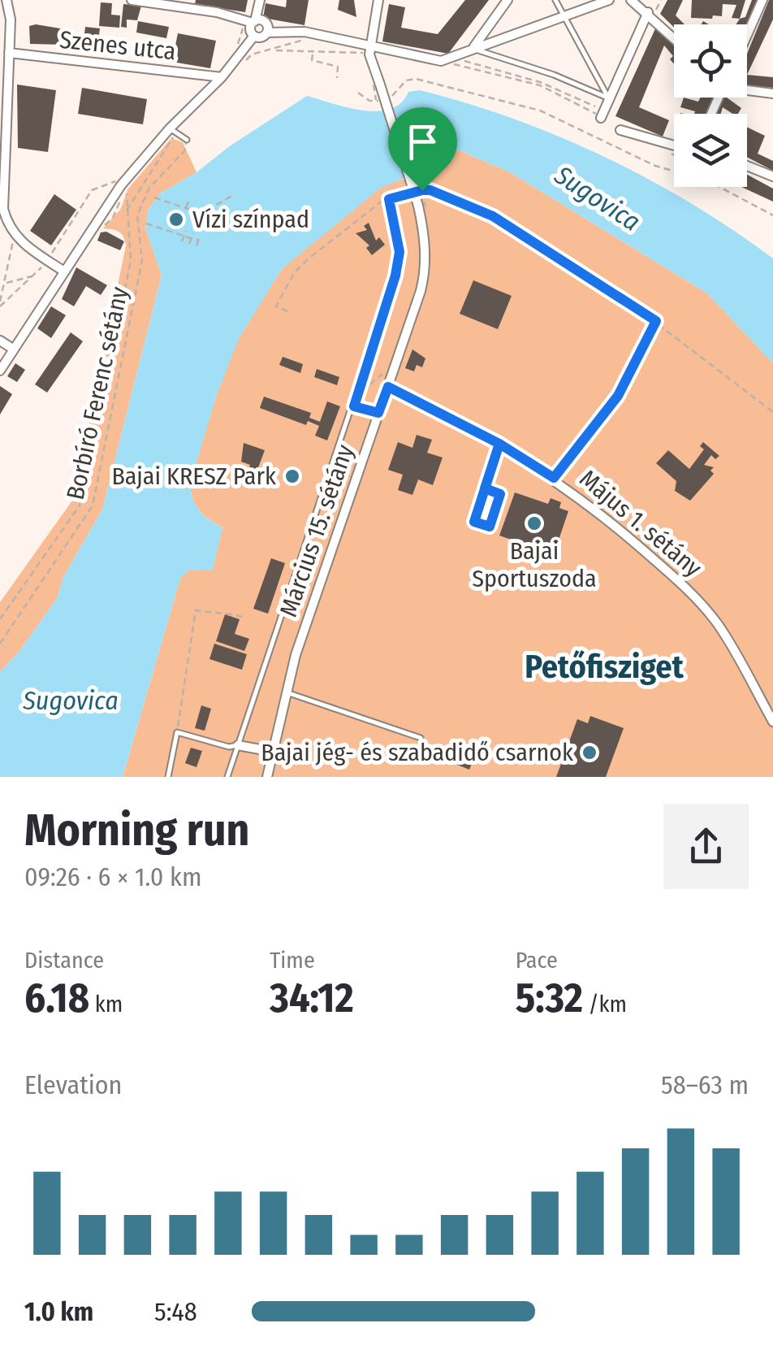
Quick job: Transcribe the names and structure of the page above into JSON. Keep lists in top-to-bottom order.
{
  "streets": {
    "street": ["Szenes utca", "Május 1. sétány", "Március 15. sétány"],
    "path": ["Borbíró Ferenc sétány"]
  },
  "crossings": [
    ["Május 1. sétány", "Március 15. sétány"]
  ],
  "districts": ["Petőfisziget"],
  "water": ["Sugovica"],
  "places": [
    "Vízi színpad",
    "Bajai KRESZ Park",
    "Bajai Sportuszoda",
    "Bajai jég- és szabadidő csarnok"
  ],
  "page": {
    "heading": ["Morning run", "09:26 · 6 × 1.0 km"],
    "stats": [
      ["Distance", "6.18 km"],
      ["Time", "34:12"],
      ["Pace", "5:32 /km"]
    ],
    "chart": ["Elevation", "58–63 m"],
    "list": [
      {
        "name": "1.0 km",
        "note": "5:48"
      }
    ]
  }
}
